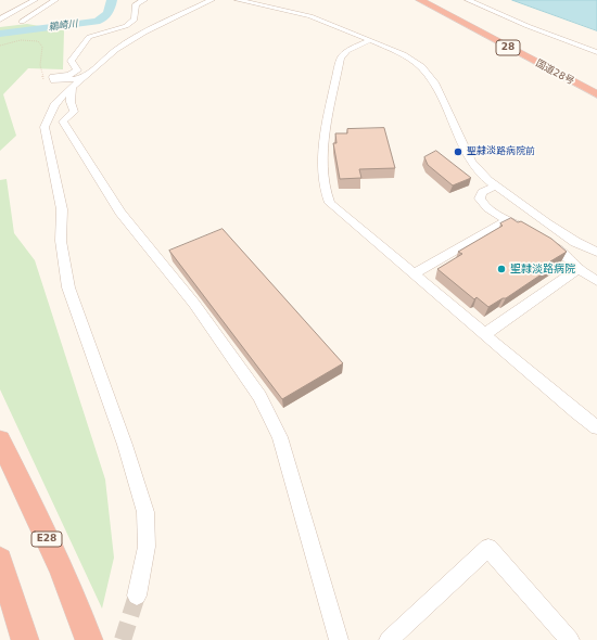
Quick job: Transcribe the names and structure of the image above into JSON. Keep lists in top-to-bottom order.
{
  "streets": {
    "highway": ["28", "国道28号", "E28"]
  },
  "water": ["鵜崎川"],
  "places": ["聖隷淡路病院前", "聖隷淡路病院"]
}
